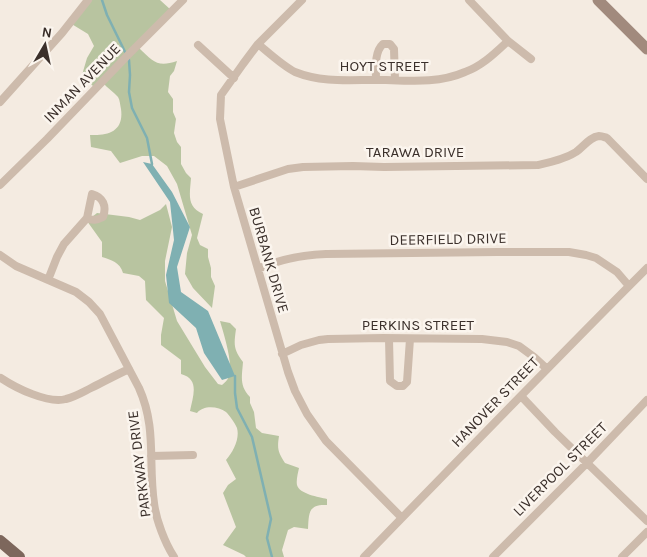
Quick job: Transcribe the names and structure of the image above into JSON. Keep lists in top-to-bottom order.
{
  "streets": {
    "street": [
      "HOYT STREET",
      "INMAN AVENUE",
      "TARAWA DRIVE",
      "DEERFIELD DRIVE",
      "BURBANK DRIVE",
      "PERKINS STREET",
      "HANOVER STREET",
      "PARKWAY DRIVE",
      "LIVERPOOL STREET"
    ]
  },
  "crossings": [
    ["HOYT STREET", "BURBANK DRIVE"],
    ["TARAWA DRIVE", "BURBANK DRIVE"],
    ["DEERFIELD DRIVE", "BURBANK DRIVE"],
    ["DEERFIELD DRIVE", "HANOVER STREET"],
    ["BURBANK DRIVE", "PERKINS STREET"],
    ["BURBANK DRIVE", "HANOVER STREET"],
    ["PERKINS STREET", "HANOVER STREET"]
  ],
  "north": "top"
}
